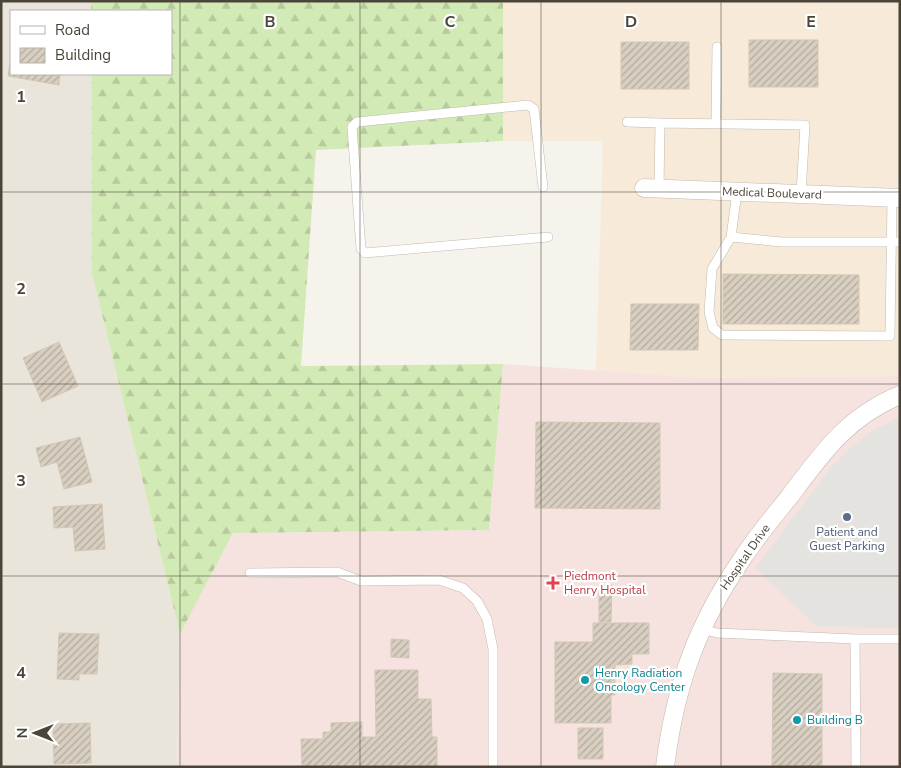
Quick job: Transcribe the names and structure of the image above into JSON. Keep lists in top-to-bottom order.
{
  "streets": {
    "street": ["Medical Boulevard", "Hospital Drive"]
  },
  "places": {
    "other": ["Patient and Guest Parking", "Henry Radiation Oncology Center", "Building B"],
    "health": ["Piedmont Henry Hospital"]
  },
  "legend": ["Road", "Building"],
  "north": "left",
  "grid": {
    "columns": [
      "B",
      "C",
      "D",
      "E"
    ],
    "rows": [
      "1",
      "2",
      "3",
      "4"
    ]
  }
}
